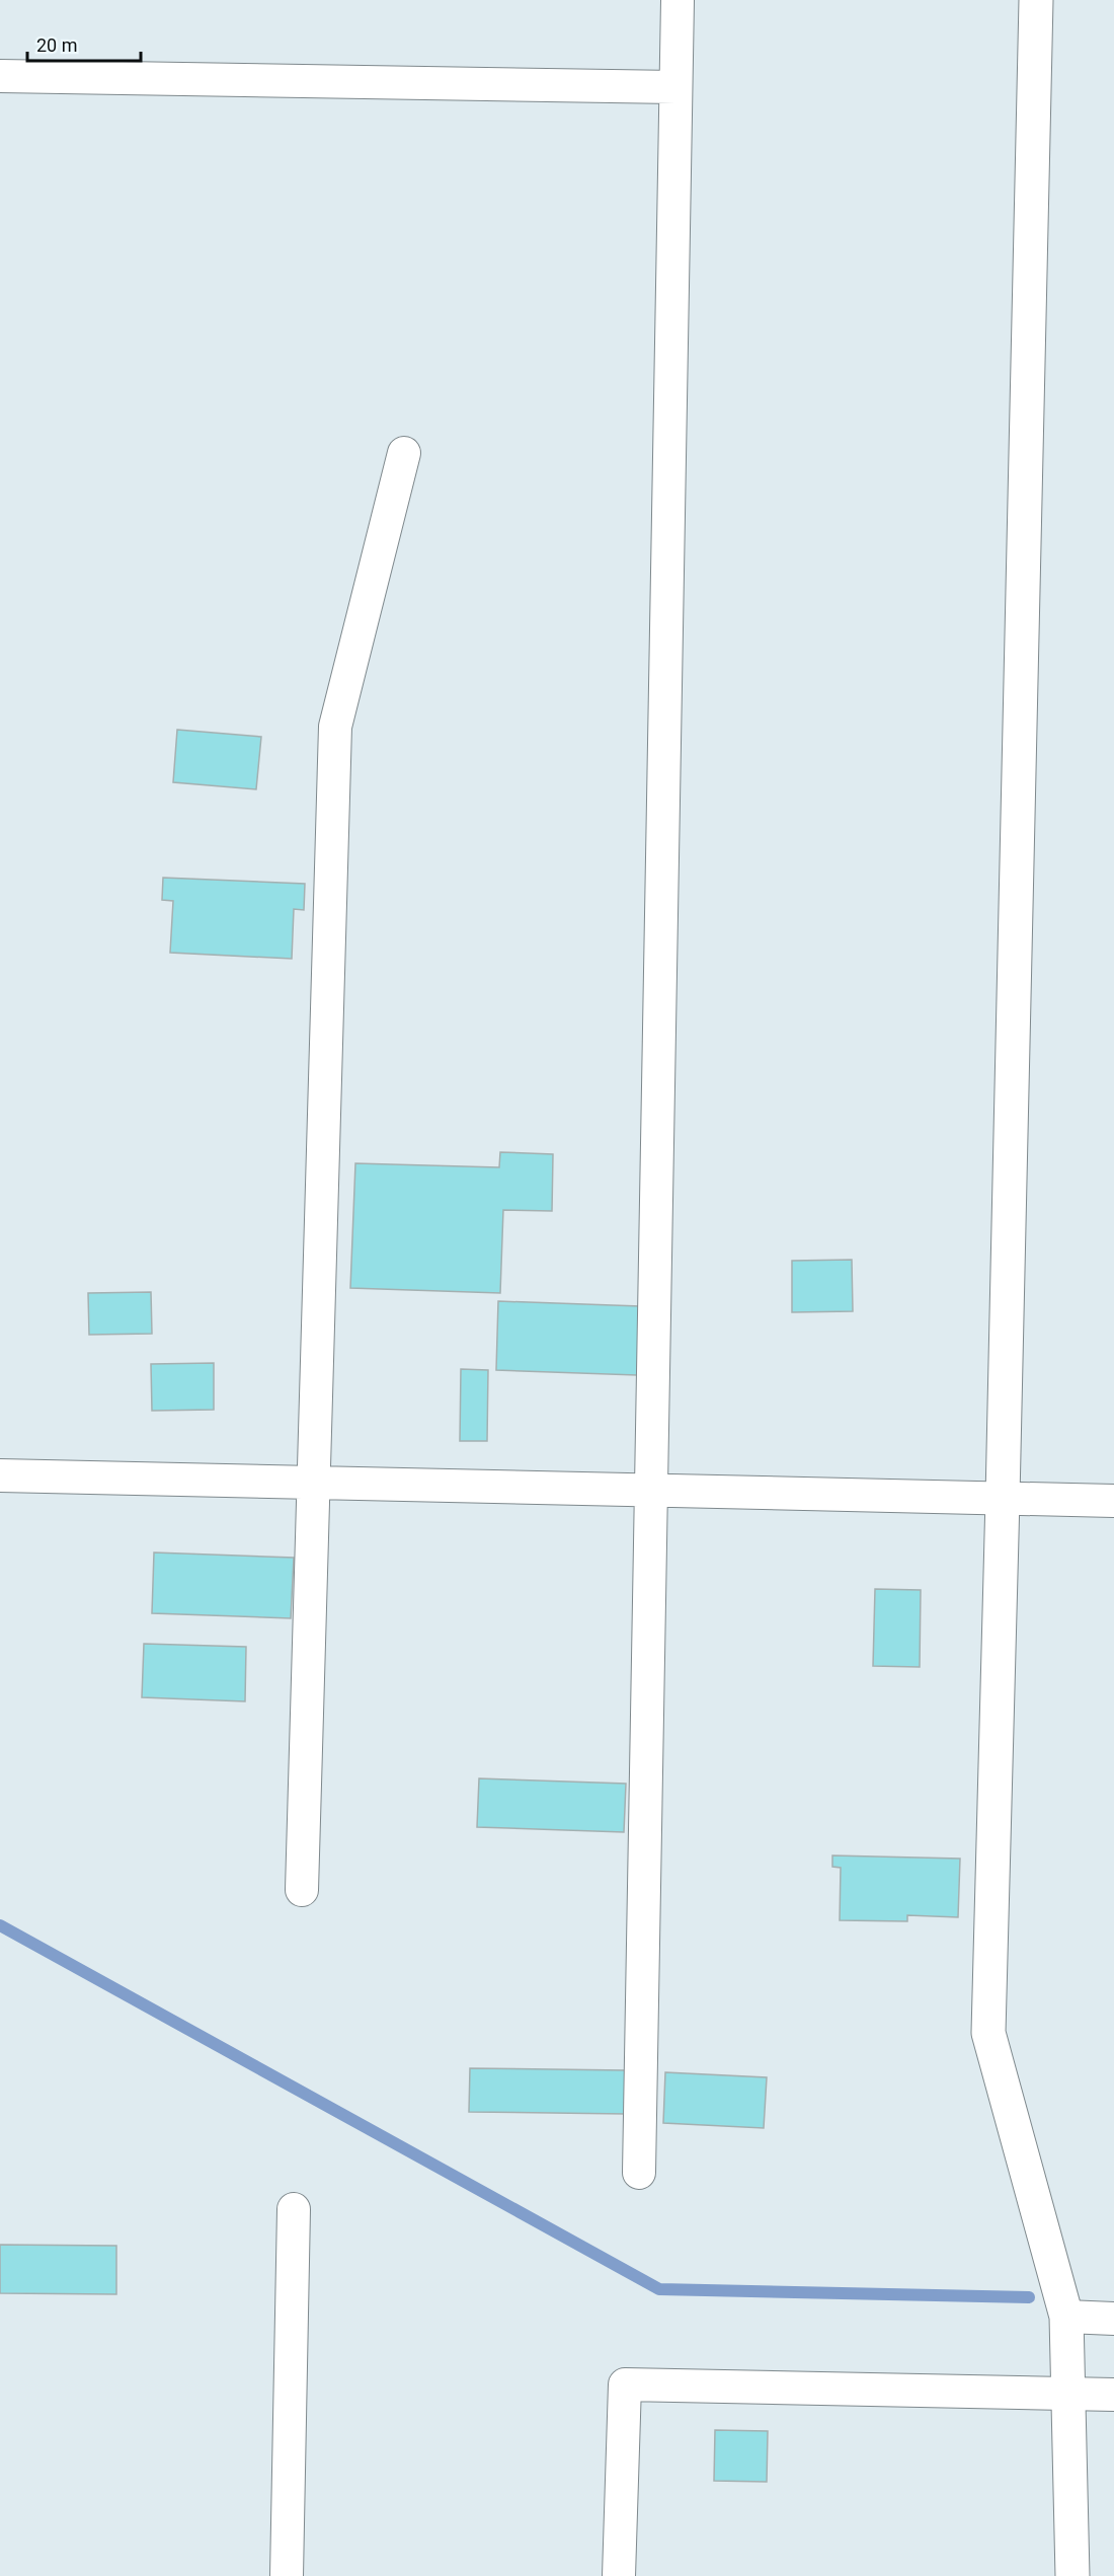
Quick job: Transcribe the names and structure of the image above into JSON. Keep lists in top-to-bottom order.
{
  "scale_bar": "20 m"
}
